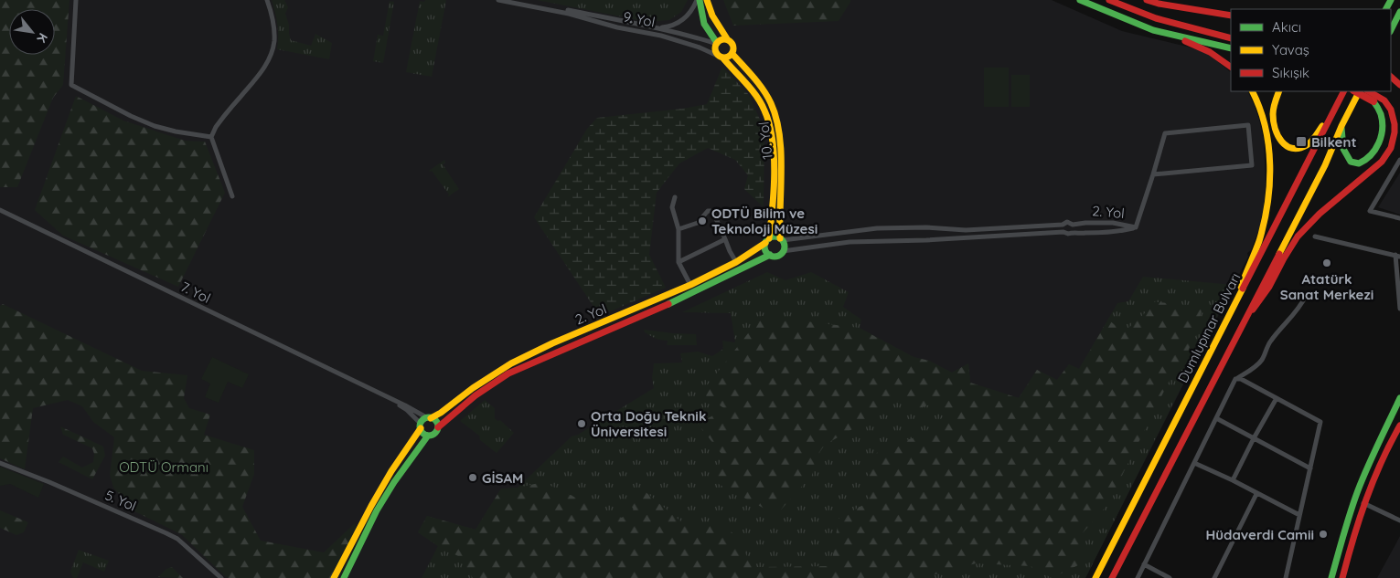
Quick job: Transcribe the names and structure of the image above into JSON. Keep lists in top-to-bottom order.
{
  "streets": {
    "main road": ["10. Yol", "2. Yol", "Dumlupınar Bulvarı"],
    "street": ["9. Yol", "7. Yol", "5. Yol"]
  },
  "crossings": [
    ["9. Yol", "10. Yol"],
    ["10. Yol", "2. Yol"],
    ["2. Yol", "7. Yol"]
  ],
  "parks": ["ODTÜ Ormanı"],
  "places": {
    "transit": ["Bilkent"],
    "other": [
      "ODTÜ Bilim ve Teknoloji Müzesi",
      "Atatürk Sanat Merkezi",
      "Orta Doğu Teknik Üniversitesi",
      "GİSAM",
      "Hüdaverdi Camii"
    ]
  },
  "legend": ["Akıcı", "Yavaş", "Sıkışık"],
  "north": "bottom right"
}
